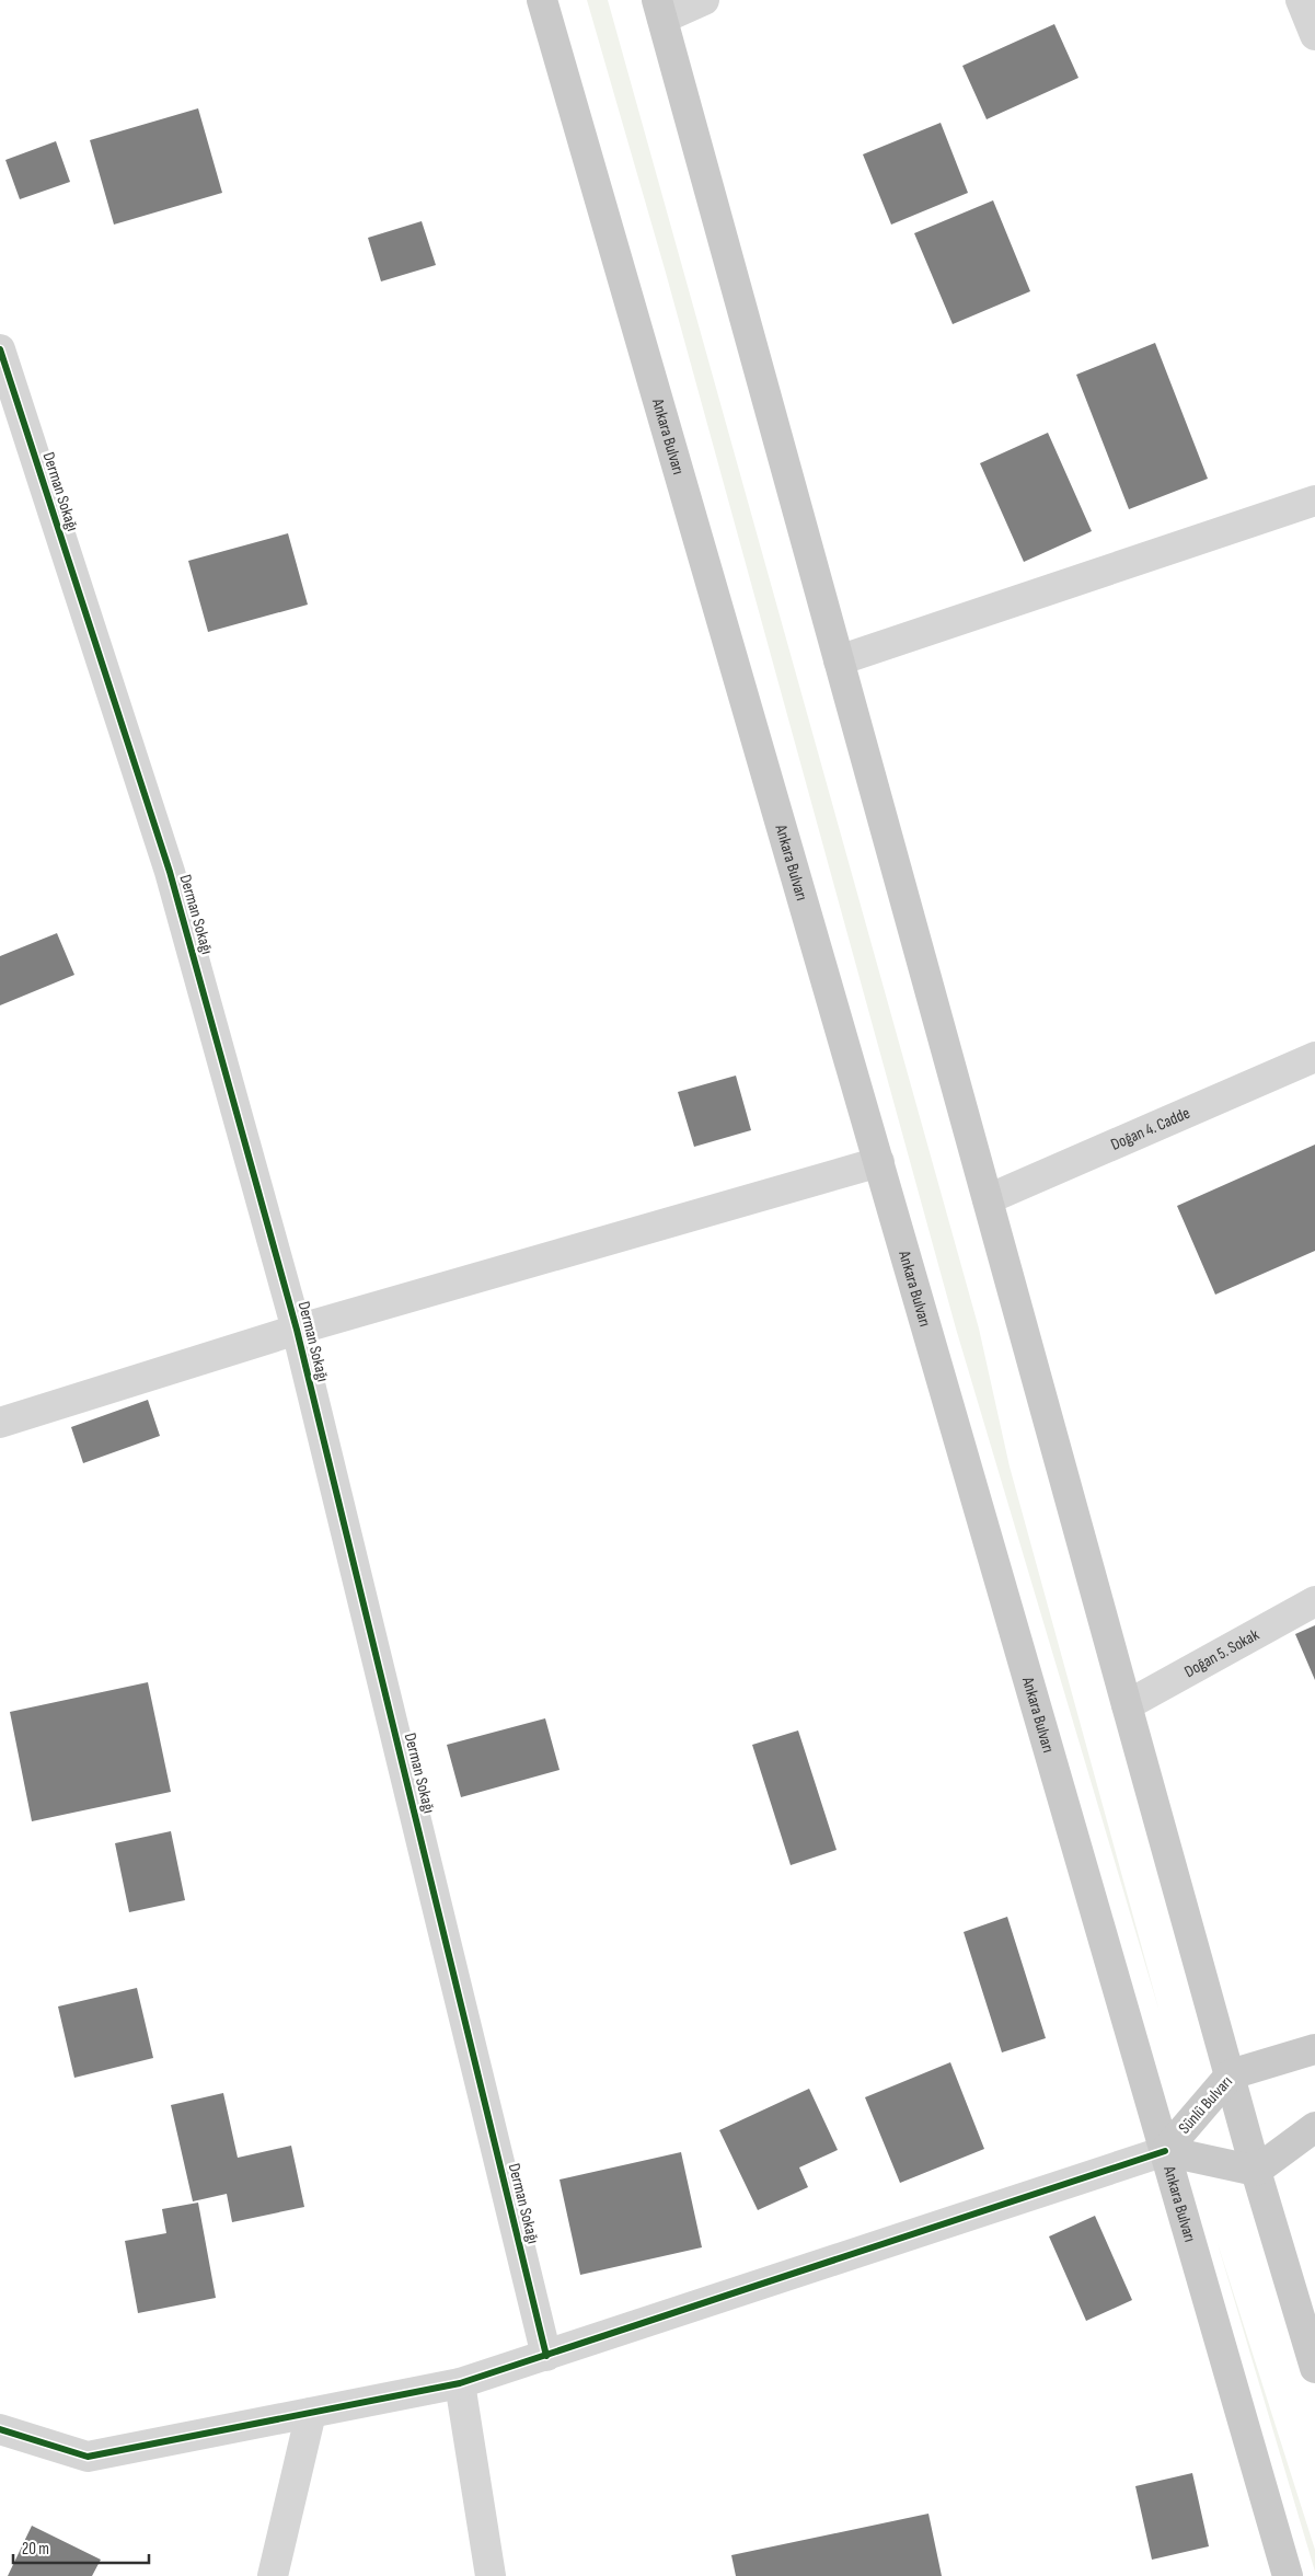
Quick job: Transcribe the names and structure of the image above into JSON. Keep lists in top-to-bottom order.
{
  "streets": {
    "main road": ["Ankara Bulvarı", "Sünlü Bulvarı"],
    "street": ["Derman Sokağı", "Doğan 4. Cadde", "Doğan 5. Sokak"]
  },
  "crossings": [
    ["Ankara Bulvarı", "Sünlü Bulvarı"]
  ],
  "scale_bar": "20 m"
}
